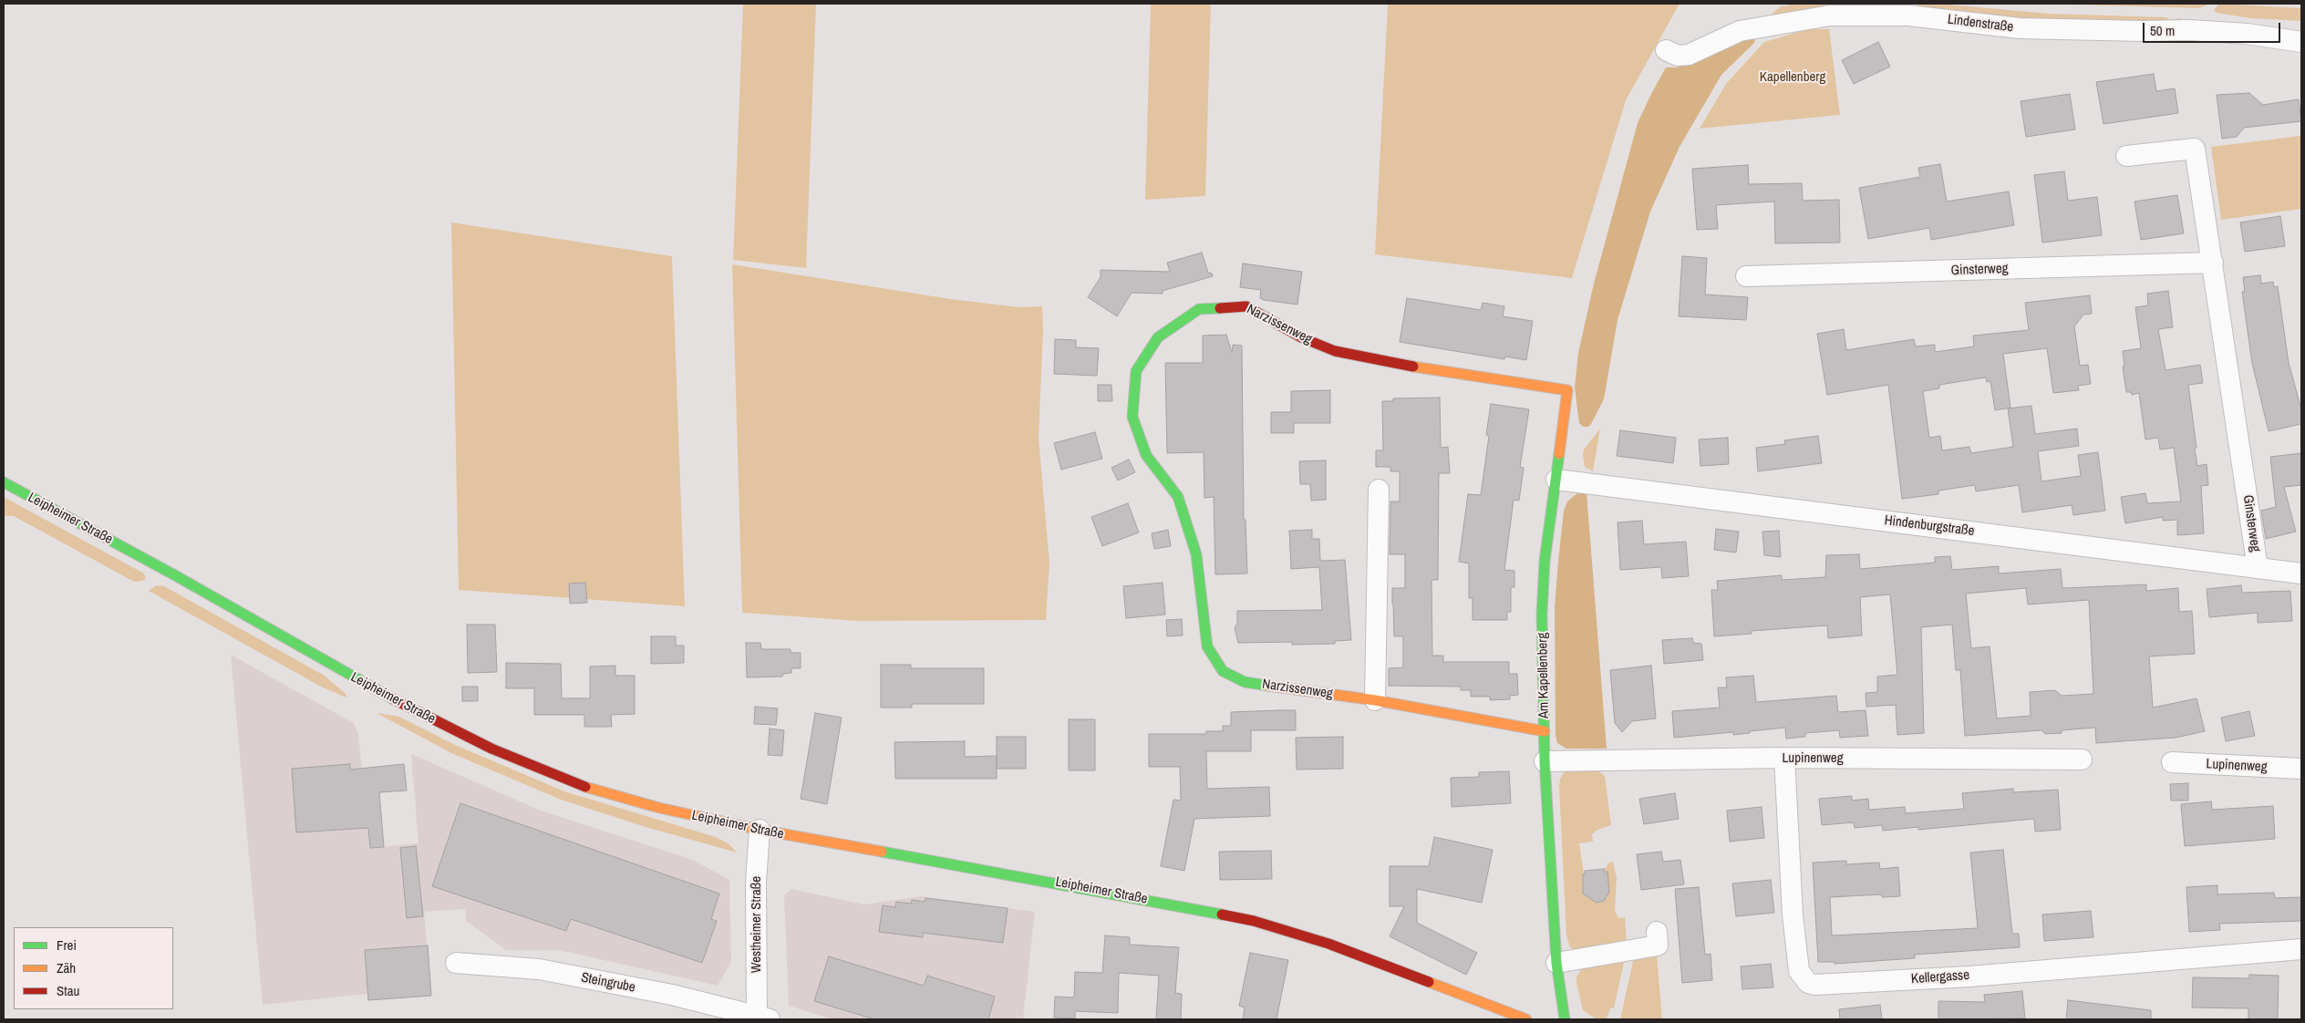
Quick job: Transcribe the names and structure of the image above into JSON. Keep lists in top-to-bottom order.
{
  "streets": {
    "street": [
      "Lindenstraße",
      "Ginsterweg",
      "Narzissenweg",
      "Leipheimer Straße",
      "Hindenburgstraße",
      "Am Kapellenberg",
      "Lupinenweg",
      "Westheimer Straße",
      "Kellergasse",
      "Steingrube"
    ]
  },
  "crossings": [
    ["Ginsterweg", "Hindenburgstraße"],
    ["Narzissenweg", "Am Kapellenberg"],
    ["Leipheimer Straße", "Westheimer Straße"],
    ["Hindenburgstraße", "Am Kapellenberg"],
    ["Am Kapellenberg", "Lupinenweg"],
    ["Lupinenweg", "Kellergasse"],
    ["Westheimer Straße", "Steingrube"]
  ],
  "parks": ["Kapellenberg"],
  "legend": ["Frei", "Zäh", "Stau"],
  "scale_bar": "50 m"
}
